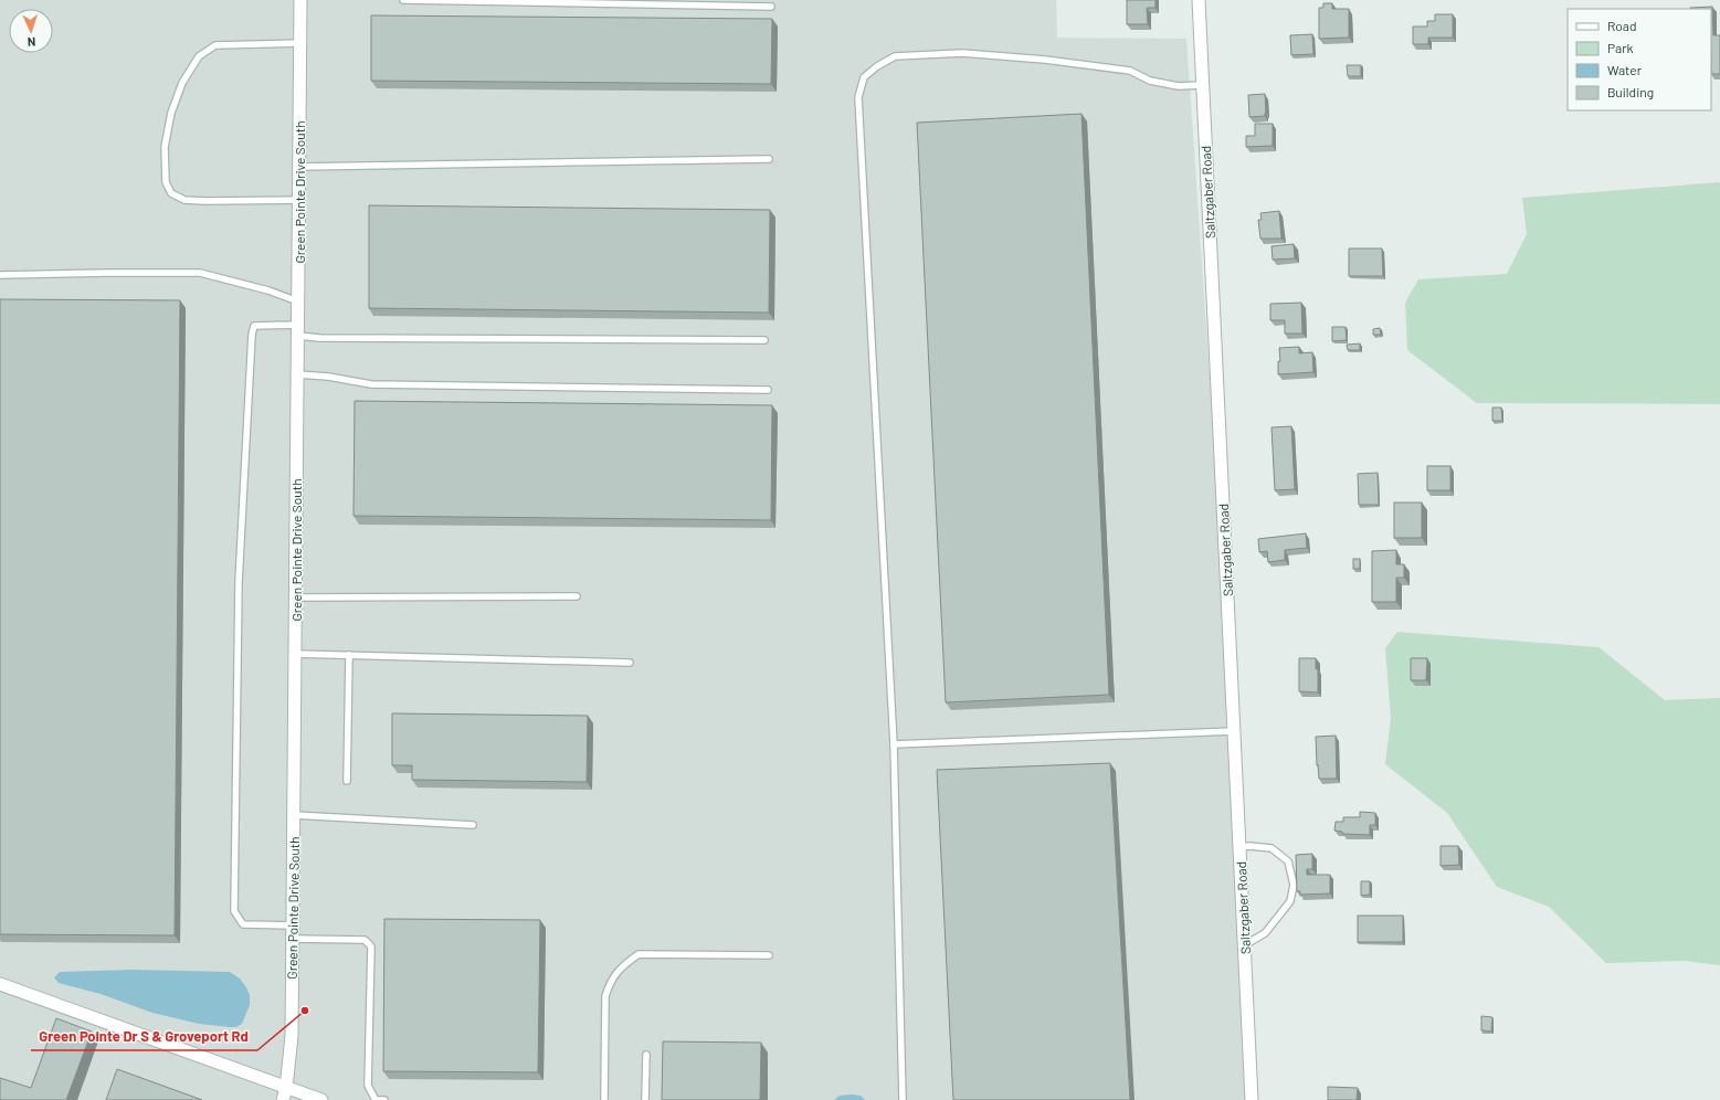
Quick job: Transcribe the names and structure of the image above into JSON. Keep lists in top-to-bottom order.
{
  "streets": {
    "street": ["Green Pointe Drive South", "Saltzgaber Road"]
  },
  "places": ["Green Pointe Dr S & Groveport Rd"],
  "legend": [
    "Road",
    "Park",
    "Water",
    "Building"
  ],
  "north": "bottom"
}
